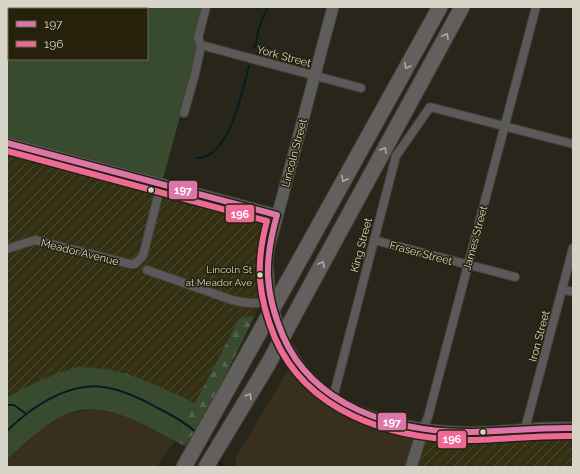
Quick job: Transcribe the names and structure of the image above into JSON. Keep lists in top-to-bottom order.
{
  "streets": {
    "street": [
      "York Street",
      "Lincoln Street",
      "James Street",
      "King Street",
      "Meador Avenue",
      "Fraser Street",
      "Iron Street"
    ]
  },
  "crossings": [
    ["York Street", "Lincoln Street"],
    ["James Street", "King Street"],
    ["James Street", "Fraser Street"],
    ["King Street", "Fraser Street"]
  ],
  "places": ["Lincoln St at Meador Ave"],
  "lines": ["transit line 197", "transit line 196"],
  "legend": ["197", "196"]
}
